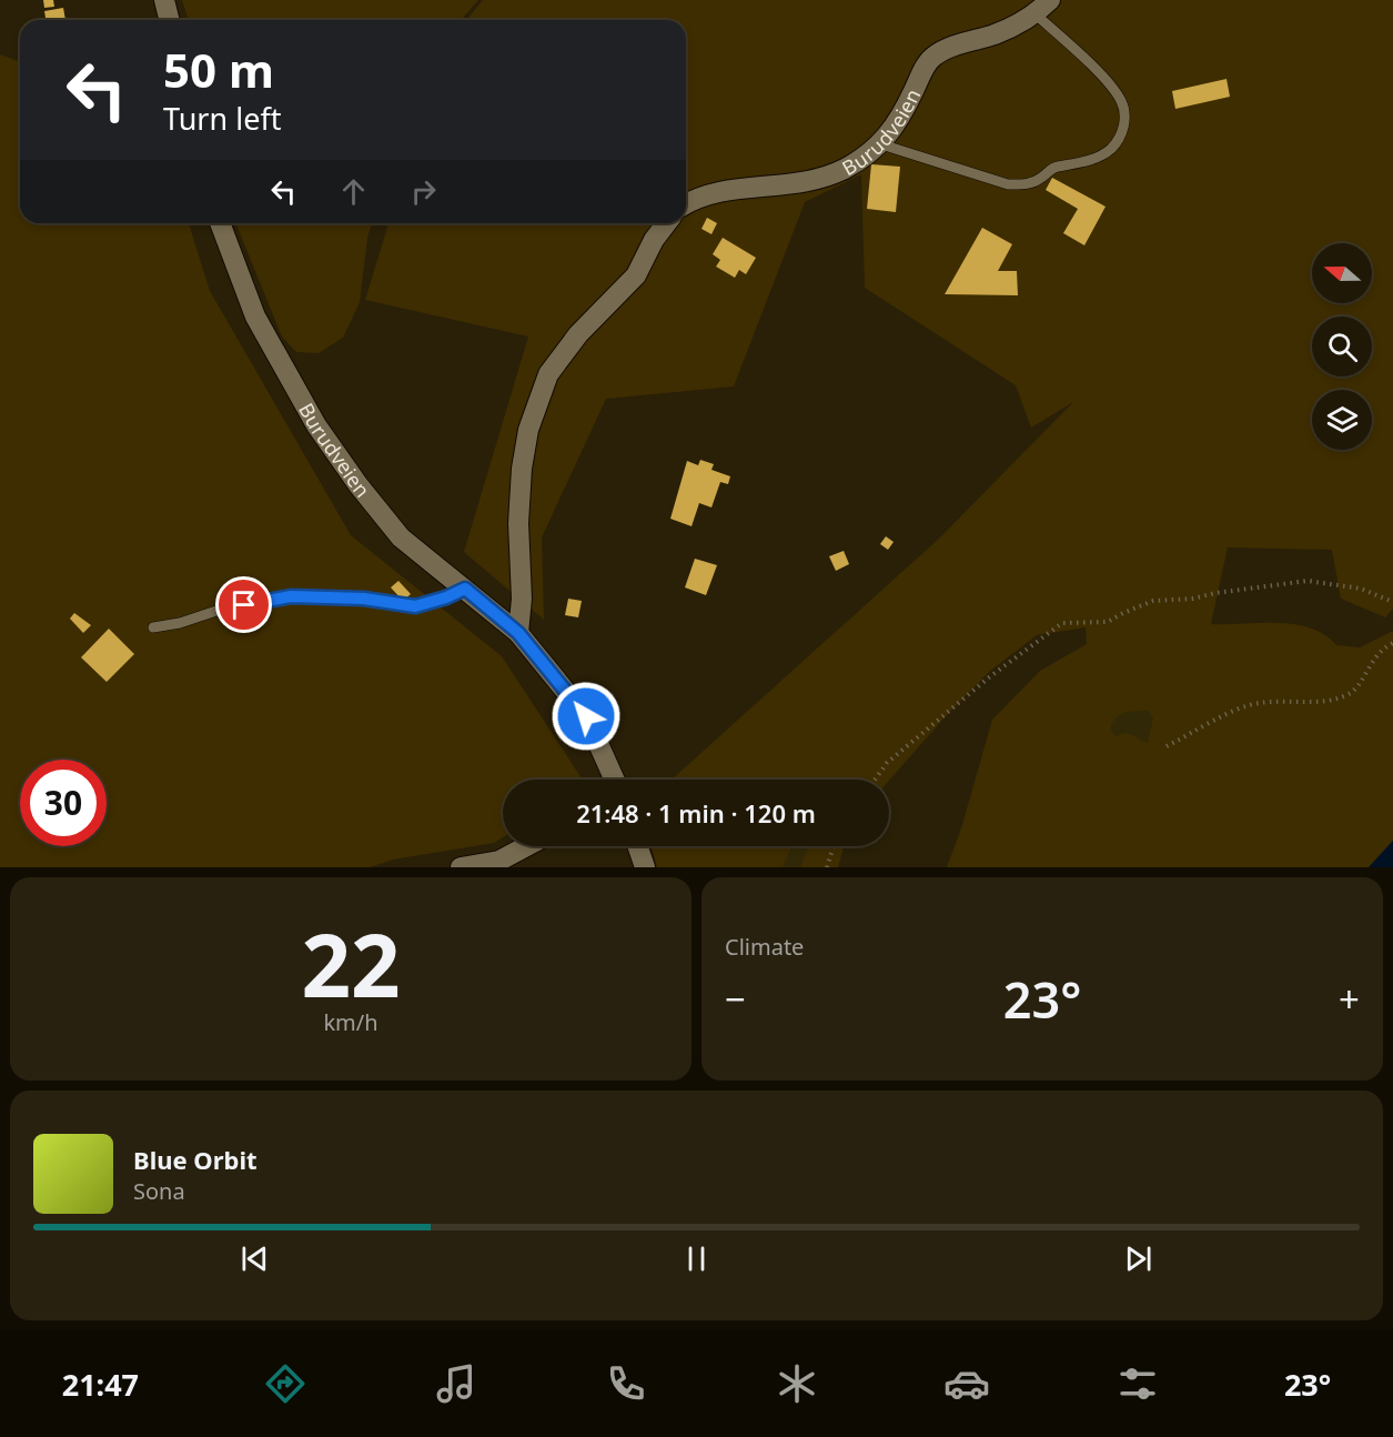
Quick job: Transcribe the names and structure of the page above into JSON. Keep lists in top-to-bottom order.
{
  "streets": {
    "street": ["Burudveien"]
  },
  "north": "left",
  "page": {
    "turn": ["50 m", "Turn left"],
    "limit": "30",
    "trip": "21:48 · 1 min · 120 m",
    "tile": [
      ["22", "km/h"],
      "Climate"
    ],
    "heat": ["−", "23°", "+"],
    "song": ["Blue Orbit", "Sona"],
    "tabs": ["21:47", "23°"]
  }
}
